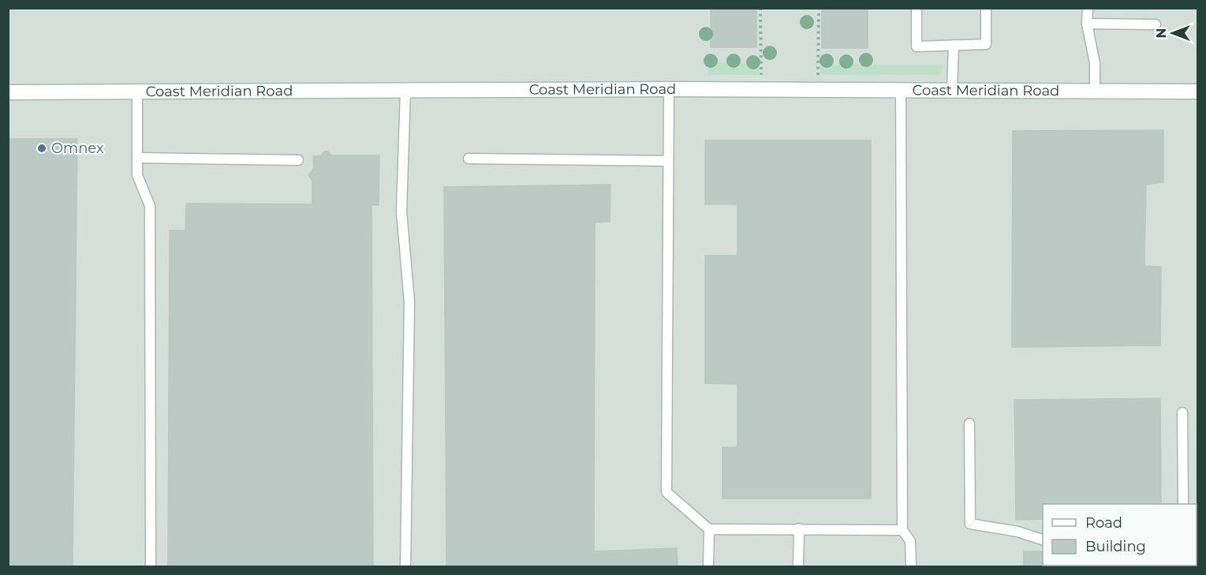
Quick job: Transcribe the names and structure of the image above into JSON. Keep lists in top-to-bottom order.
{
  "streets": {
    "street": ["Coast Meridian Road"]
  },
  "places": ["Omnex"],
  "legend": ["Road", "Building"],
  "north": "left"
}
